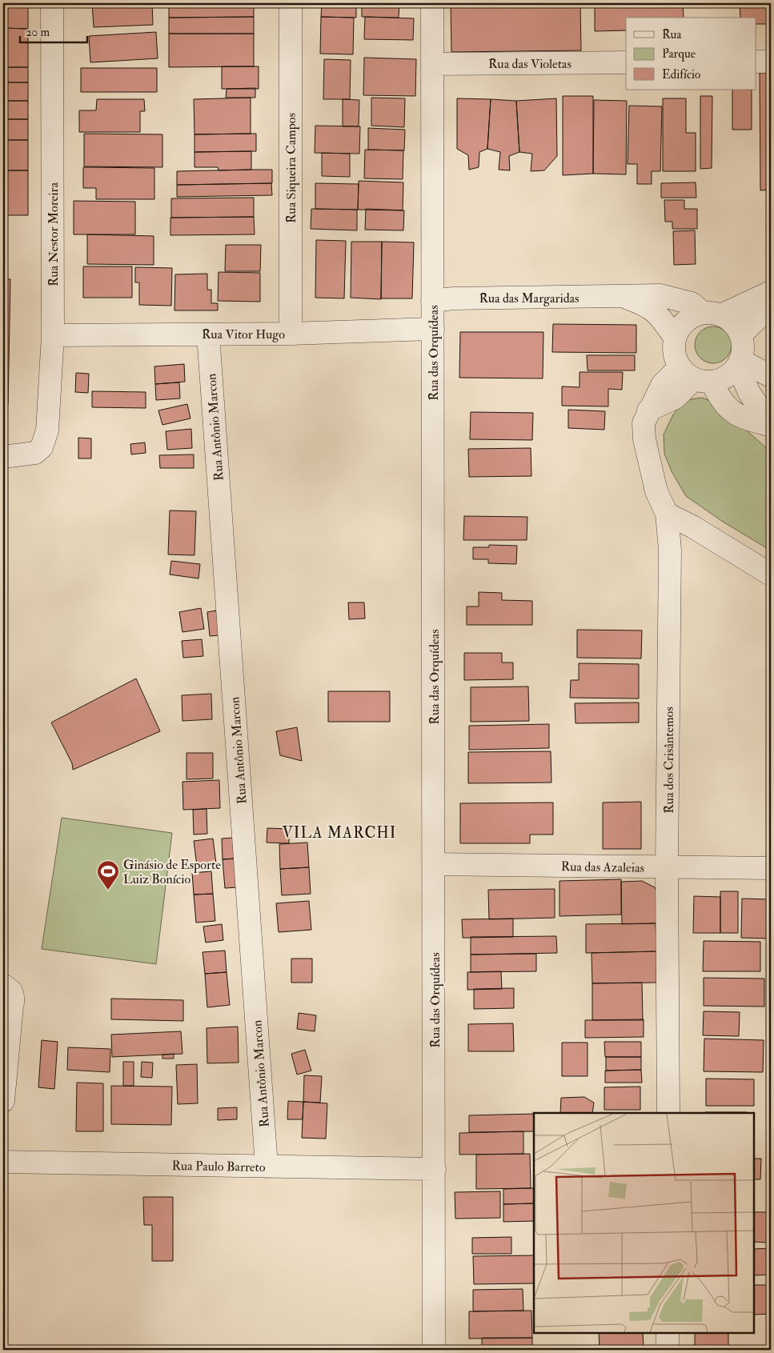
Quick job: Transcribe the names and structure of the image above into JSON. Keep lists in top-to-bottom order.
{
  "streets": {
    "street": [
      "Rua das Violetas",
      "Rua Siqueira Campos",
      "Rua Nestor Moreira",
      "Rua das Margaridas",
      "Rua Vitor Hugo",
      "Rua das Orquídeas",
      "Rua Antônio Marcon",
      "Rua dos Crisântemos",
      "Rua das Azaleias",
      "Rua Paulo Barreto"
    ]
  },
  "crossings": [
    ["Rua das Violetas", "Rua das Orquídeas"],
    ["Rua Siqueira Campos", "Rua Vitor Hugo"],
    ["Rua Nestor Moreira", "Rua Vitor Hugo"],
    ["Rua das Margaridas", "Rua das Orquídeas"],
    ["Rua das Margaridas", "Rua dos Crisântemos"],
    ["Rua Vitor Hugo", "Rua das Orquídeas"],
    ["Rua Vitor Hugo", "Rua Antônio Marcon"],
    ["Rua das Orquídeas", "Rua das Azaleias"],
    ["Rua das Orquídeas", "Rua Paulo Barreto"],
    ["Rua Antônio Marcon", "Rua Paulo Barreto"],
    ["Rua dos Crisântemos", "Rua das Azaleias"]
  ],
  "districts": ["VILA MARCHI"],
  "places": {
    "sports": ["Ginásio de Esporte Luiz Bonício"]
  },
  "legend": ["Rua", "Parque", "Edifício"],
  "scale_bar": "20 m"
}
